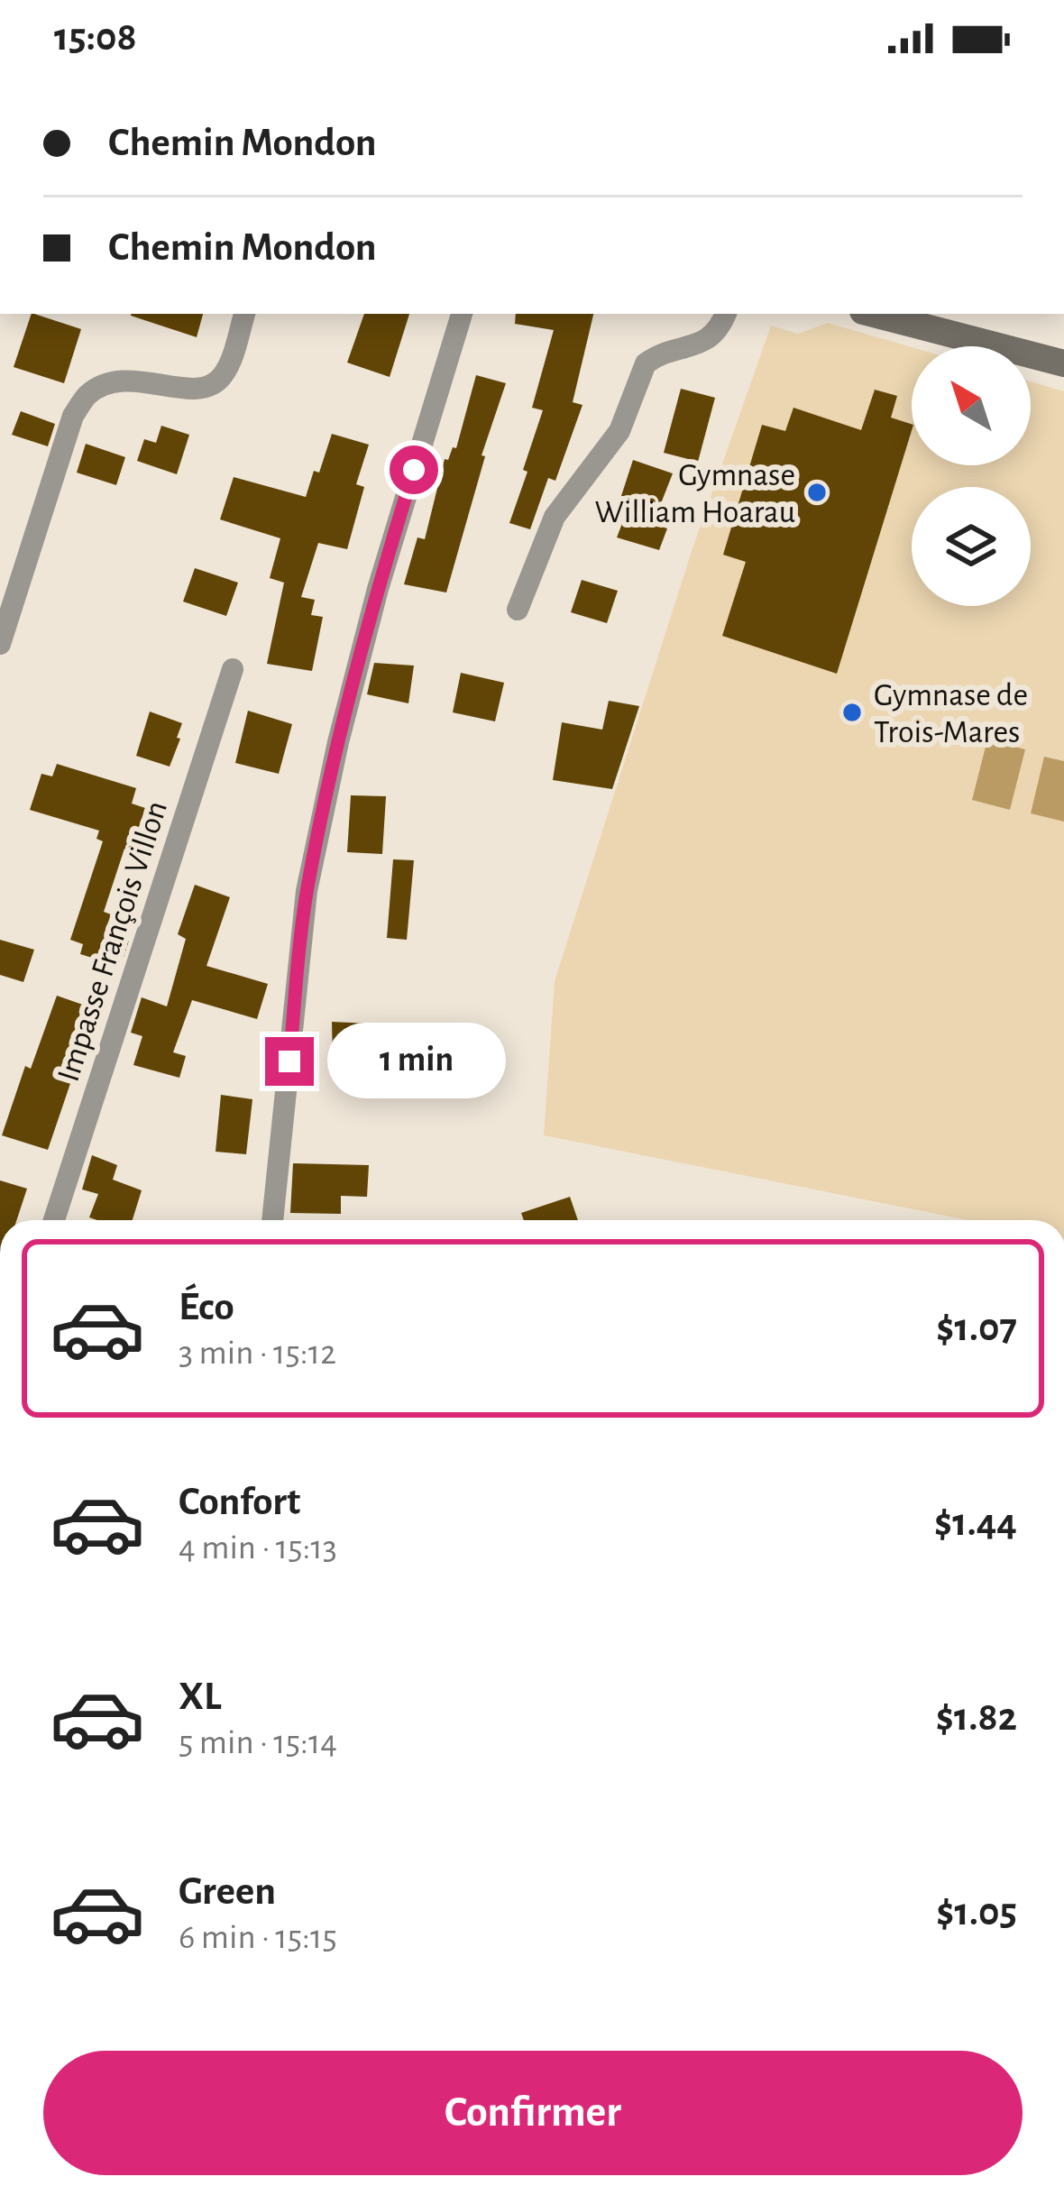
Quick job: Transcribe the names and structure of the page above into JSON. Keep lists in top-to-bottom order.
{
  "streets": {
    "street": ["Impasse François Villon"]
  },
  "places": ["Gymnase William Hoarau", "Gymnase de Trois-Mares"],
  "north": "top left",
  "page": {
    "status": "15:08",
    "banner": ["Chemin Mondon", "Chemin Mondon"],
    "bubble": "1 min",
    "list": [
      {
        "name": "Éco",
        "note": "3 min · 15:12",
        "value": "$1.07"
      },
      {
        "name": "Confort",
        "note": "4 min · 15:13",
        "value": "$1.44"
      },
      {
        "name": "XL",
        "note": "5 min · 15:14",
        "value": "$1.82"
      },
      {
        "name": "Green",
        "note": "6 min · 15:15",
        "value": "$1.05"
      }
    ],
    "buttons": "Confirmer"
  }
}
